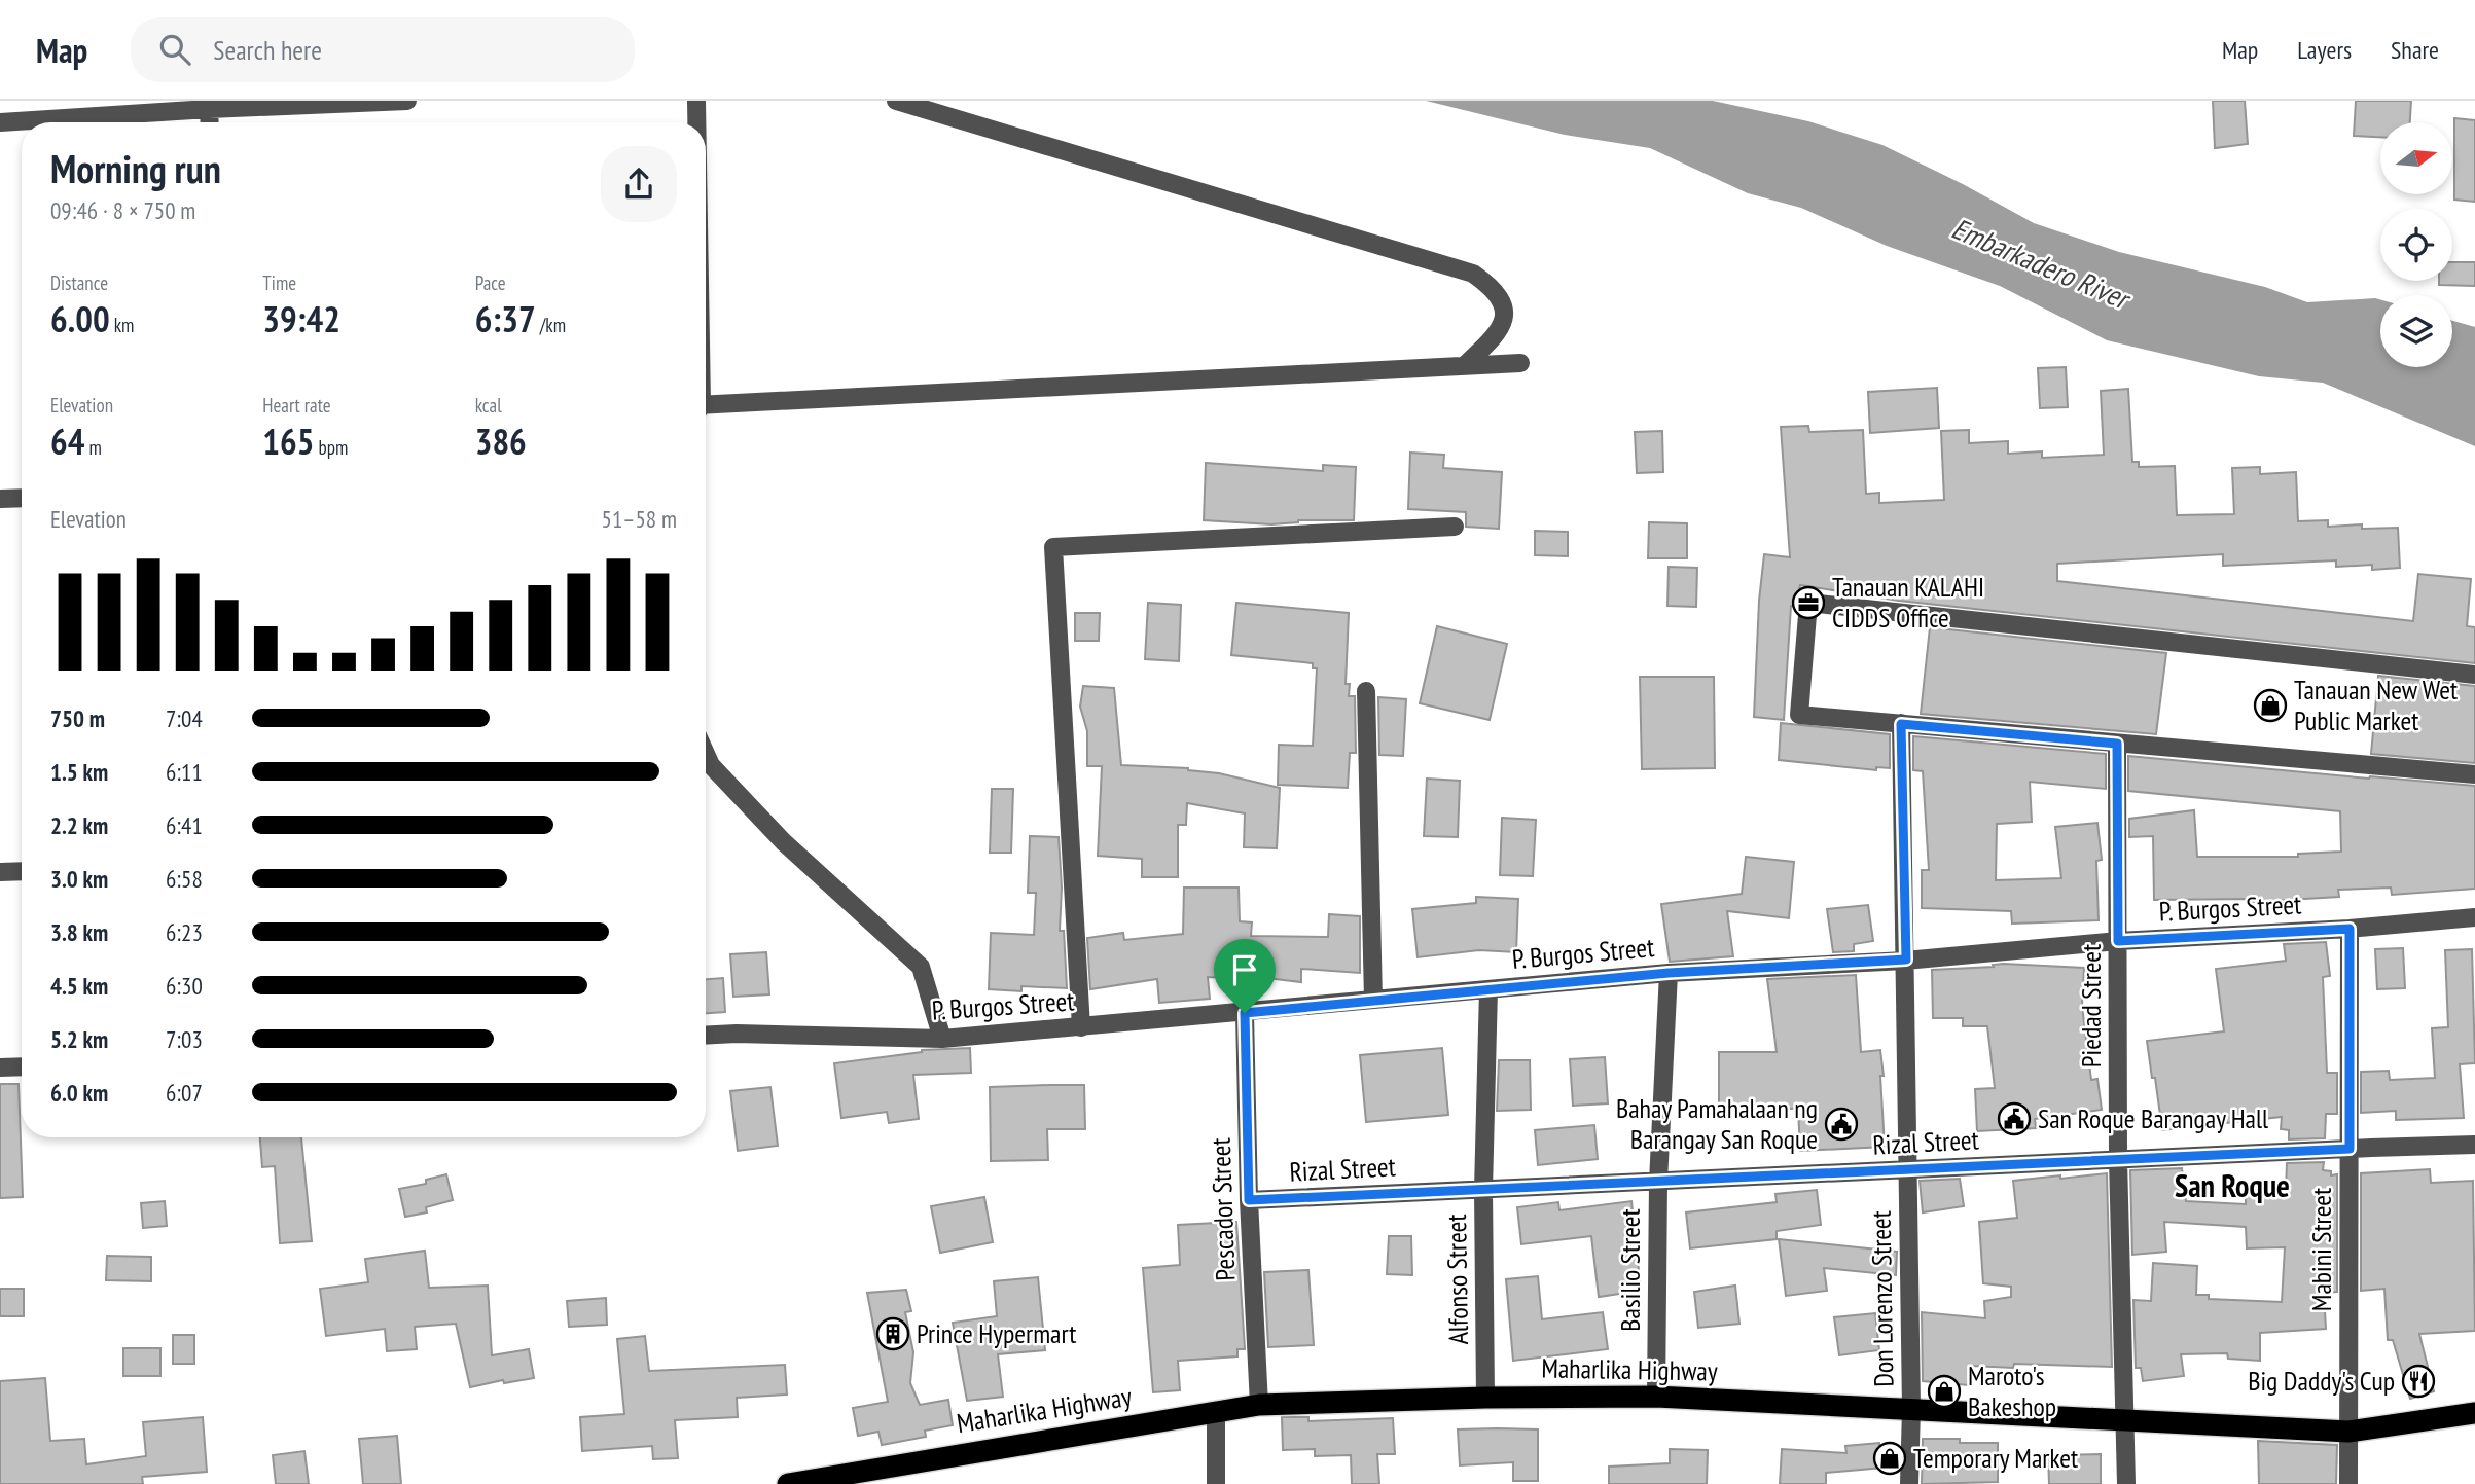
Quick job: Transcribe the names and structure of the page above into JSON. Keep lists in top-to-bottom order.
{
  "streets": {
    "highway": ["Maharlika Highway"],
    "street": [
      "P. Burgos Street",
      "Piedad Street",
      "Rizal Street",
      "Pescador Street",
      "Mabini Street",
      "Basilio Street",
      "Alfonso Street",
      "Don Lorenzo Street"
    ]
  },
  "crossings": [
    ["P. Burgos Street", "Piedad Street"],
    ["P. Burgos Street", "Pescador Street"],
    ["P. Burgos Street", "Mabini Street"],
    ["P. Burgos Street", "Basilio Street"],
    ["P. Burgos Street", "Alfonso Street"],
    ["P. Burgos Street", "Don Lorenzo Street"],
    ["Piedad Street", "Rizal Street"],
    ["Piedad Street", "Maharlika Highway"],
    ["Rizal Street", "Pescador Street"],
    ["Rizal Street", "Mabini Street"],
    ["Rizal Street", "Basilio Street"],
    ["Rizal Street", "Alfonso Street"],
    ["Rizal Street", "Don Lorenzo Street"],
    ["Pescador Street", "Maharlika Highway"],
    ["Mabini Street", "Maharlika Highway"],
    ["Basilio Street", "Maharlika Highway"],
    ["Alfonso Street", "Maharlika Highway"],
    ["Don Lorenzo Street", "Maharlika Highway"]
  ],
  "districts": ["San Roque"],
  "water": ["Embarkadero River"],
  "places": {
    "office": ["Tanauan KALAHI CIDDS Office"],
    "shop": ["Tanauan New Wet Public Market", "Maroto's Bakeshop", "Temporary Market"],
    "public building": ["San Roque Barangay Hall", "Bahay Pamahalaan ng Barangay San Roque"],
    "building": ["Prince Hypermart"],
    "restaurant": ["Big Daddy's Cup"]
  },
  "north": "right",
  "page": {
    "header": "Map",
    "search": "Search here",
    "nav": ["Map", "Layers", "Share"],
    "heading": ["Morning run", "09:46 · 8 × 750 m"],
    "stats": [
      ["Distance", "6.00 km"],
      ["Time", "39:42"],
      ["Pace", "6:37 /km"],
      ["Elevation", "64 m"],
      ["Heart rate", "165 bpm"],
      ["kcal", "386"]
    ],
    "chart": ["Elevation", "51–58 m"],
    "list": [
      {
        "name": "750 m",
        "note": "7:04"
      },
      {
        "name": "1.5 km",
        "note": "6:11"
      },
      {
        "name": "2.2 km",
        "note": "6:41"
      },
      {
        "name": "3.0 km",
        "note": "6:58"
      },
      {
        "name": "3.8 km",
        "note": "6:23"
      },
      {
        "name": "4.5 km",
        "note": "6:30"
      },
      {
        "name": "5.2 km",
        "note": "7:03"
      },
      {
        "name": "6.0 km",
        "note": "6:07"
      }
    ]
  }
}
